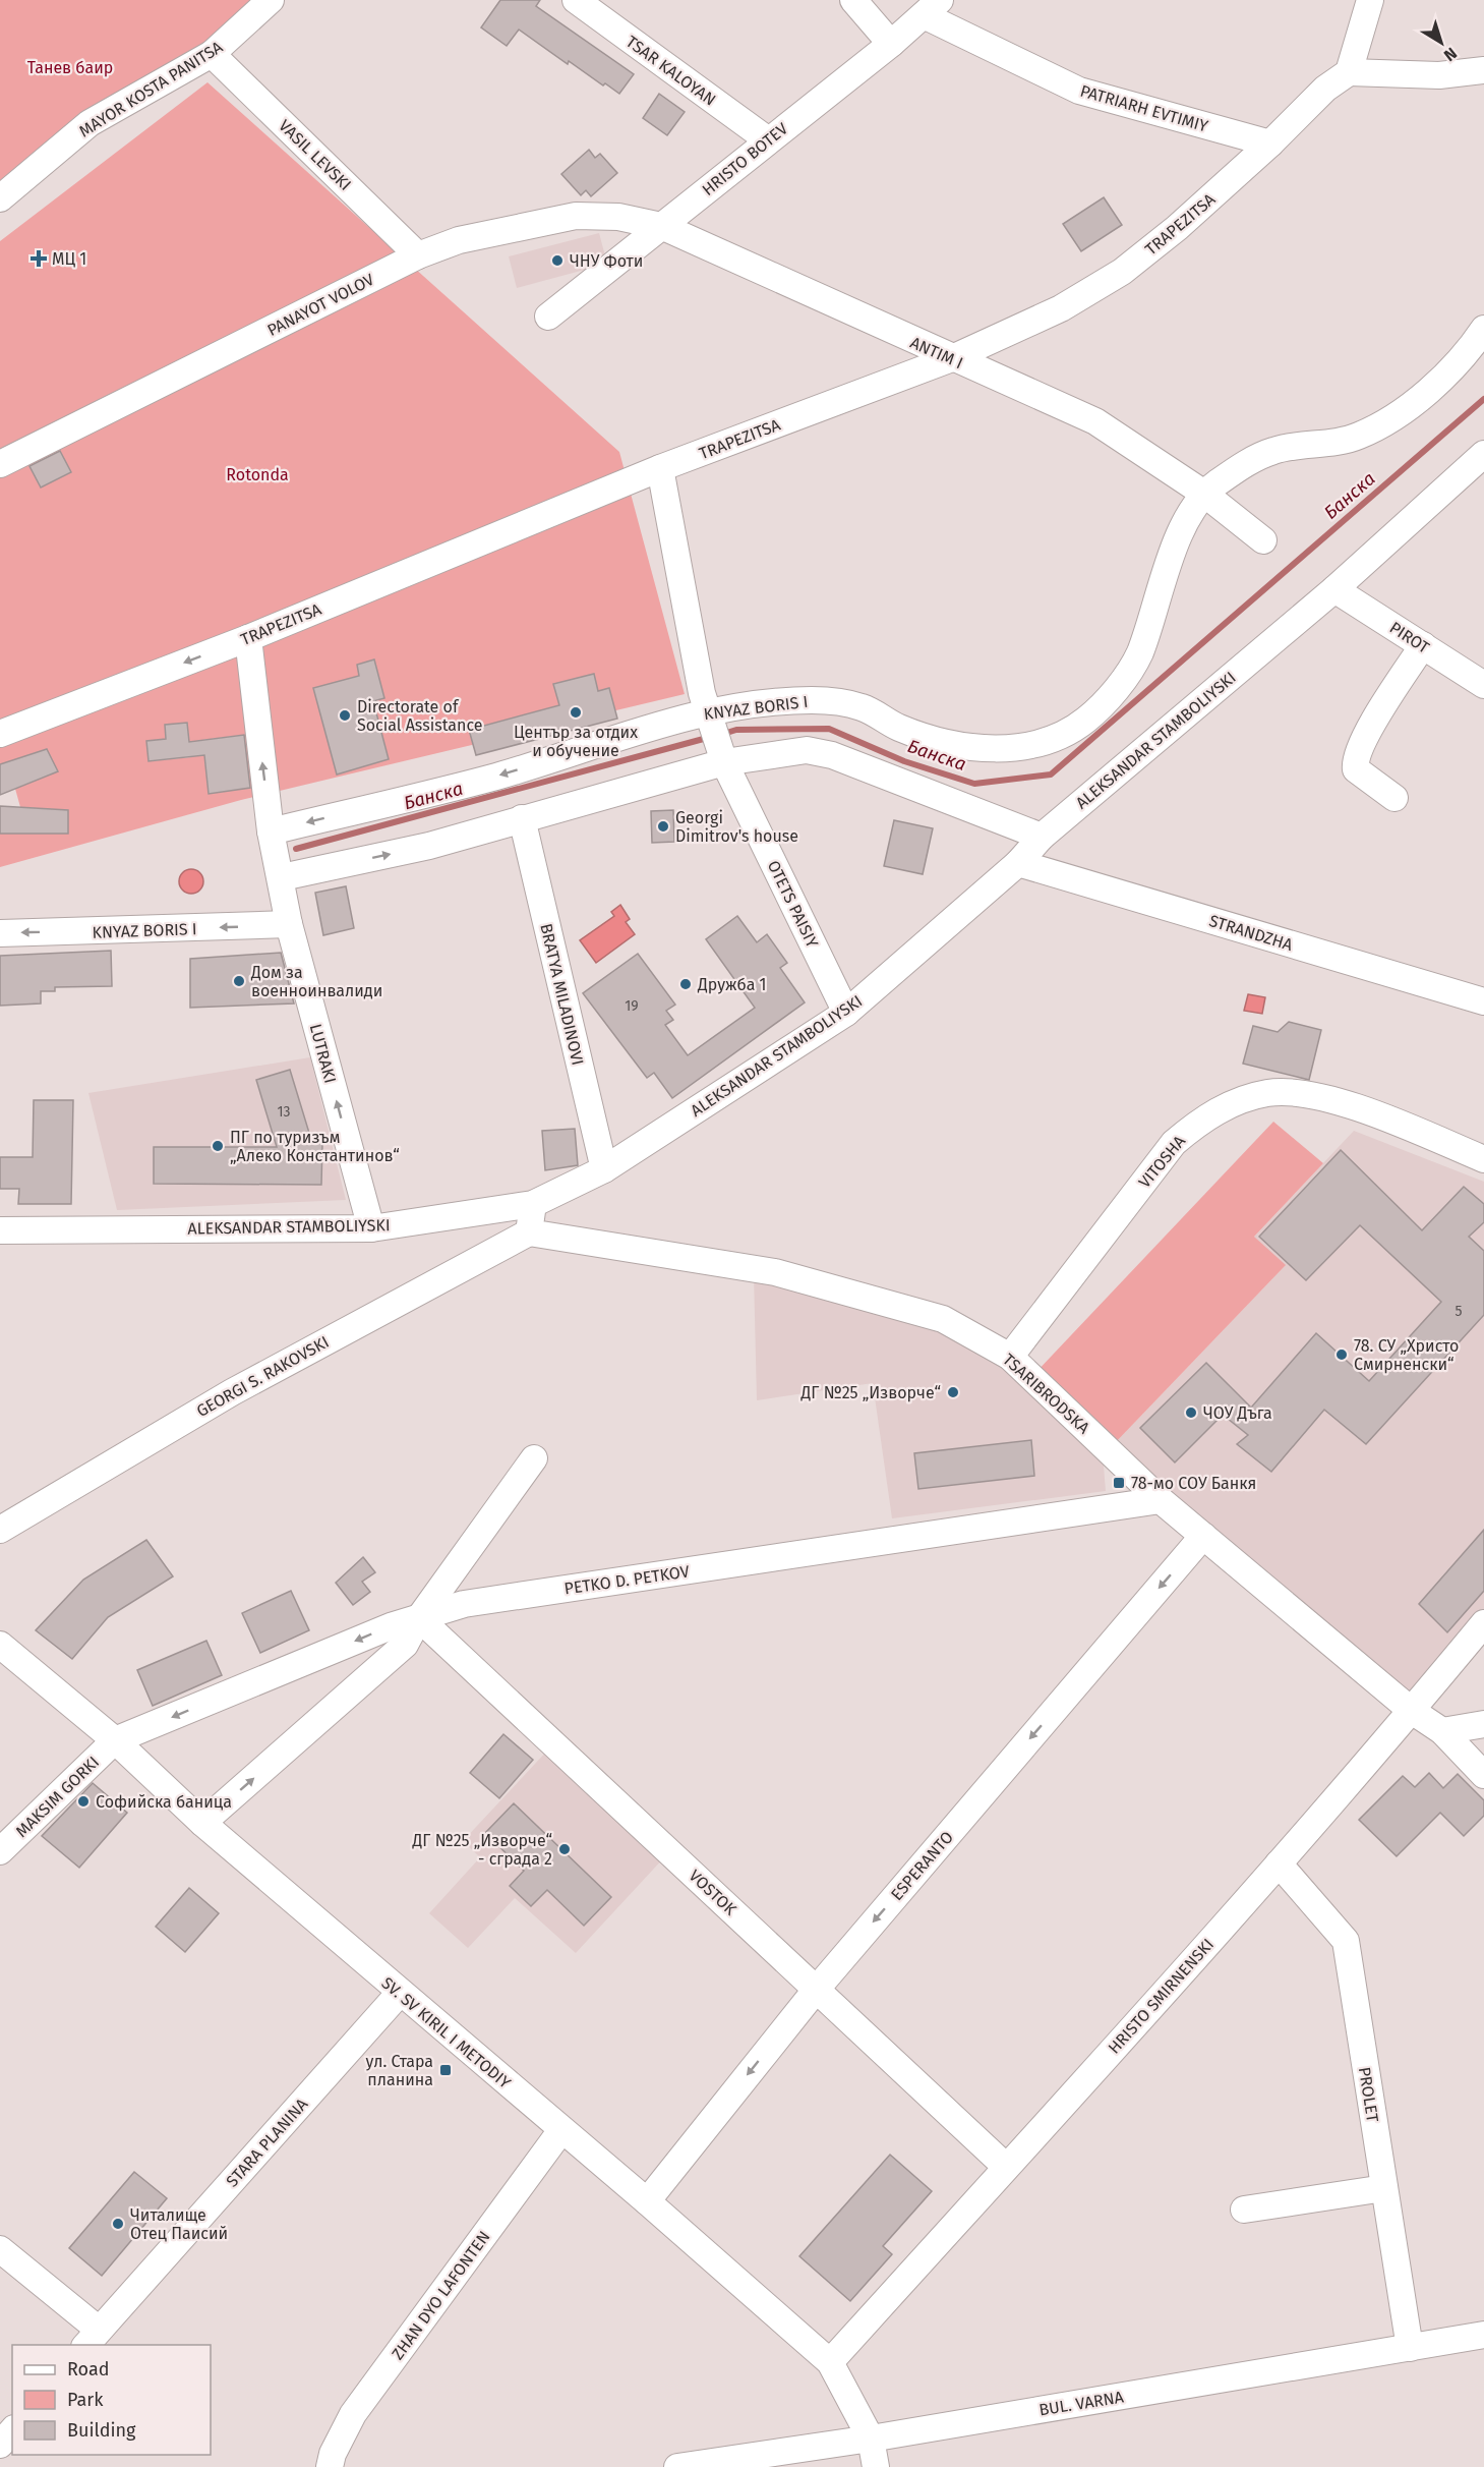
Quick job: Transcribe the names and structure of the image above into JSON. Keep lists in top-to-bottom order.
{
  "streets": {
    "street": [
      "TSAR KALOYAN",
      "MAYOR KOSTA PANITSA",
      "PATRIARH EVTIMIY",
      "VASIL LEVSKI",
      "HRISTO BOTEV",
      "TRAPEZITSA",
      "PANAYOT VOLOV",
      "ANTIM I",
      "PIROT",
      "KNYAZ BORIS I",
      "ALEKSANDAR STAMBOLIYSKI",
      "OTETS PAISIY",
      "STRANDZHA",
      "BRATYA MILADINOVI",
      "LUTRAKI",
      "VITOSHA",
      "GEORGI S. RAKOVSKI",
      "TSARIBRODSKA",
      "PETKO D. PETKOV",
      "MAKSIM GORKI",
      "ESPERANTO",
      "VOSTOK",
      "HRISTO SMIRNENSKI",
      "SV. SV KIRIL I METODIY",
      "PROLET",
      "STARA PLANINA",
      "ZHAN DYO LAFONTEN",
      "BUL. VARNA"
    ]
  },
  "crossings": [
    ["TSAR KALOYAN", "HRISTO BOTEV"],
    ["MAYOR KOSTA PANITSA", "VASIL LEVSKI"],
    ["PATRIARH EVTIMIY", "HRISTO BOTEV"],
    ["PATRIARH EVTIMIY", "TRAPEZITSA"],
    ["VASIL LEVSKI", "PANAYOT VOLOV"],
    ["HRISTO BOTEV", "PANAYOT VOLOV"],
    ["HRISTO BOTEV", "ANTIM I"],
    ["TRAPEZITSA", "ANTIM I"],
    ["TRAPEZITSA", "LUTRAKI"],
    ["PANAYOT VOLOV", "ANTIM I"],
    ["ANTIM I", "KNYAZ BORIS I"],
    ["PIROT", "ALEKSANDAR STAMBOLIYSKI"],
    ["KNYAZ BORIS I", "OTETS PAISIY"],
    ["KNYAZ BORIS I", "LUTRAKI"],
    ["ALEKSANDAR STAMBOLIYSKI", "OTETS PAISIY"],
    ["ALEKSANDAR STAMBOLIYSKI", "STRANDZHA"],
    ["ALEKSANDAR STAMBOLIYSKI", "BRATYA MILADINOVI"],
    ["ALEKSANDAR STAMBOLIYSKI", "LUTRAKI"],
    ["VITOSHA", "TSARIBRODSKA"],
    ["GEORGI S. RAKOVSKI", "TSARIBRODSKA"],
    ["TSARIBRODSKA", "PETKO D. PETKOV"],
    ["TSARIBRODSKA", "ESPERANTO"],
    ["TSARIBRODSKA", "HRISTO SMIRNENSKI"],
    ["PETKO D. PETKOV", "MAKSIM GORKI"],
    ["PETKO D. PETKOV", "VOSTOK"],
    ["PETKO D. PETKOV", "SV. SV KIRIL I METODIY"],
    ["MAKSIM GORKI", "SV. SV KIRIL I METODIY"],
    ["ESPERANTO", "VOSTOK"],
    ["ESPERANTO", "SV. SV KIRIL I METODIY"],
    ["VOSTOK", "HRISTO SMIRNENSKI"],
    ["HRISTO SMIRNENSKI", "SV. SV KIRIL I METODIY"],
    ["HRISTO SMIRNENSKI", "PROLET"],
    ["SV. SV KIRIL I METODIY", "STARA PLANINA"],
    ["SV. SV KIRIL I METODIY", "ZHAN DYO LAFONTEN"],
    ["SV. SV KIRIL I METODIY", "BUL. VARNA"],
    ["PROLET", "BUL. VARNA"]
  ],
  "one_way": ["LUTRAKI", "ESPERANTO"],
  "water": ["Банска"],
  "parks": ["Танев баир", "Rotonda"],
  "places": {
    "health": ["МЦ 1"],
    "other": [
      "ЧНУ Фоти",
      "Център за отдих и обучение",
      "Directorate of Social Assistance",
      "Georgi Dimitrov's house",
      "Дом за военноинвалиди",
      "Дружба 1",
      "ПГ по туризъм „Алеко Константинов“",
      "78. СУ „Христо Смирненски“",
      "ДГ №25 „Изворче“",
      "ЧОУ Дъга",
      "Софийска баница",
      "ДГ №25 „Изворче“ - сграда 2",
      "Читалище Отец Паисий"
    ],
    "transit": ["78-мо СОУ Банкя", "ул. Стара планина"]
  },
  "house_numbers": ["19", "13", "5"],
  "legend": ["Road", "Park", "Building"],
  "north": "bottom right"
}
